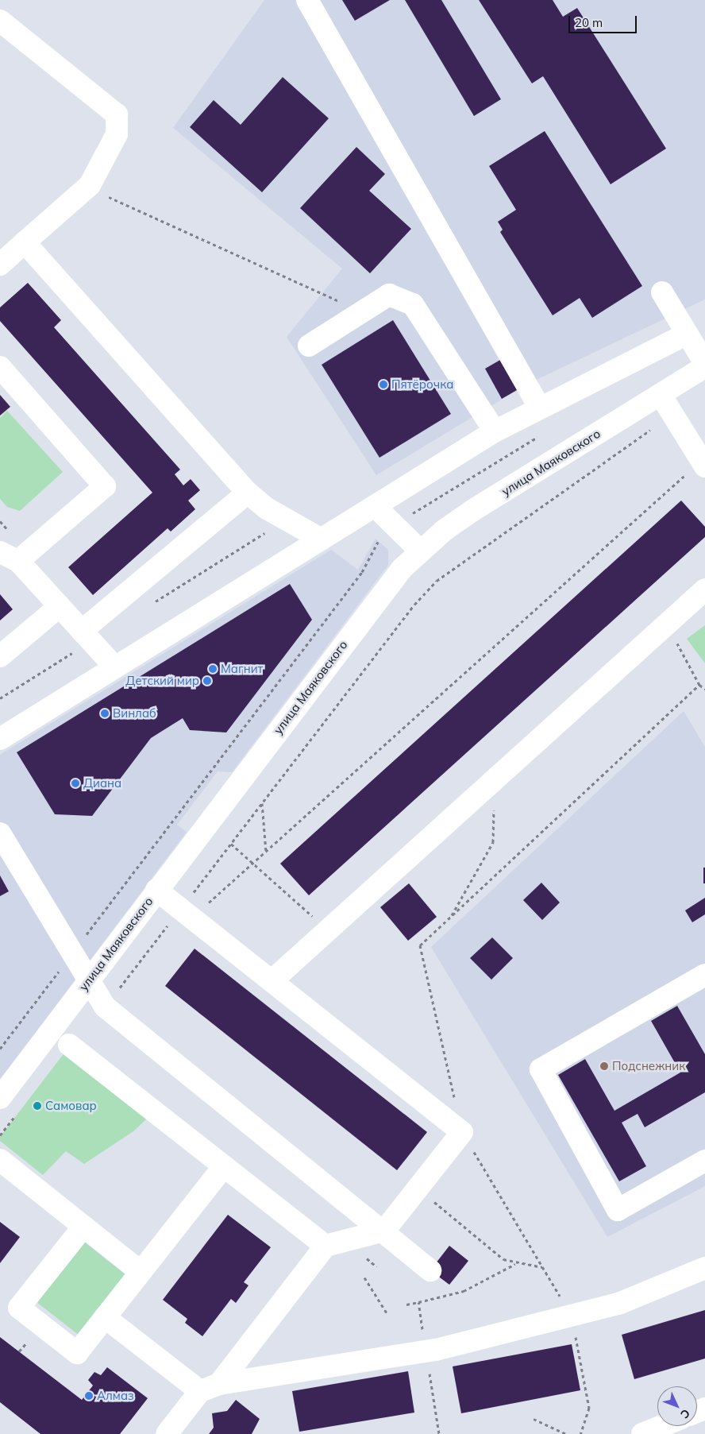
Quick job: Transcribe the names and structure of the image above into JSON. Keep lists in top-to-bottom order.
{
  "streets": {
    "street": ["улица Маяковского"]
  },
  "places": [
    "Пятёрочка",
    "Магнит",
    "Детский мир",
    "Винлаб",
    "Диана",
    "Подснежник",
    "Самовар",
    "Алмаз"
  ],
  "scale_bar": "20 m",
  "north": "bottom right"
}
